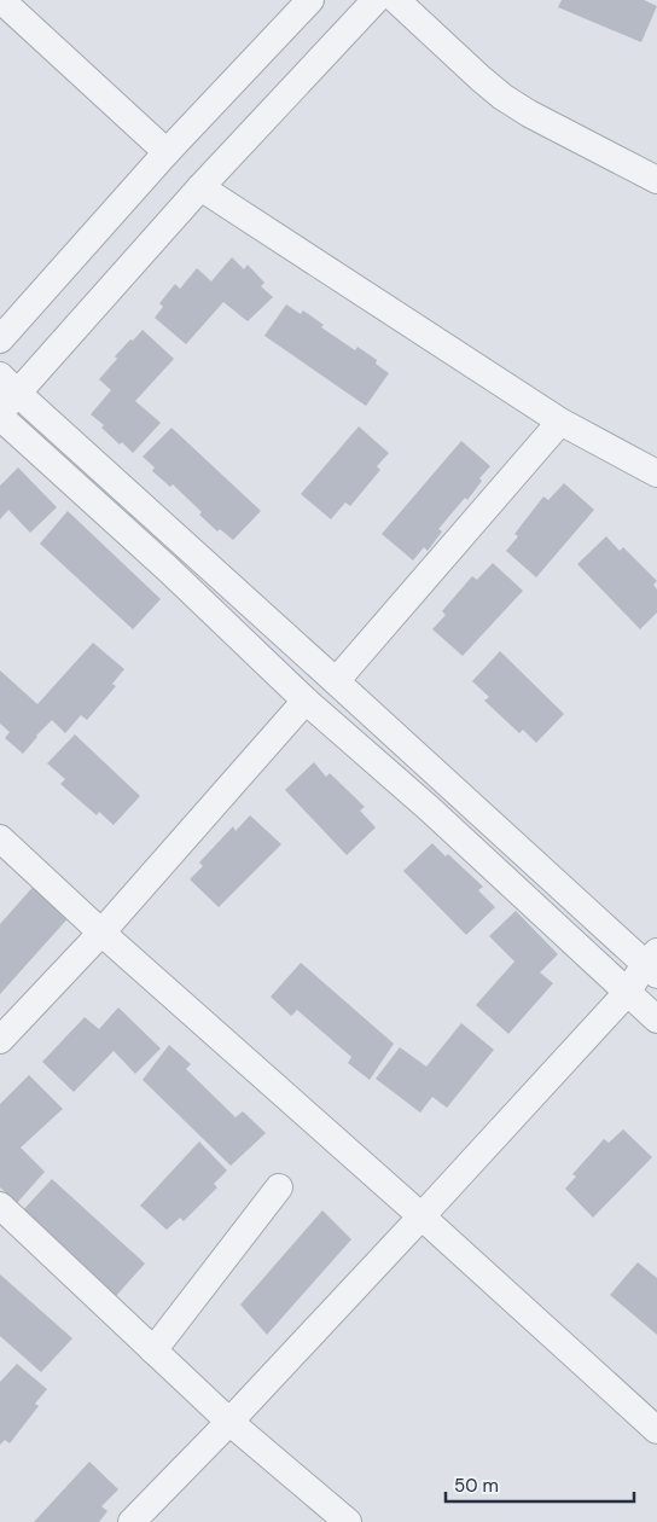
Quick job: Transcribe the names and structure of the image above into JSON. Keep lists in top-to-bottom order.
{
  "scale_bar": "50 m"
}
